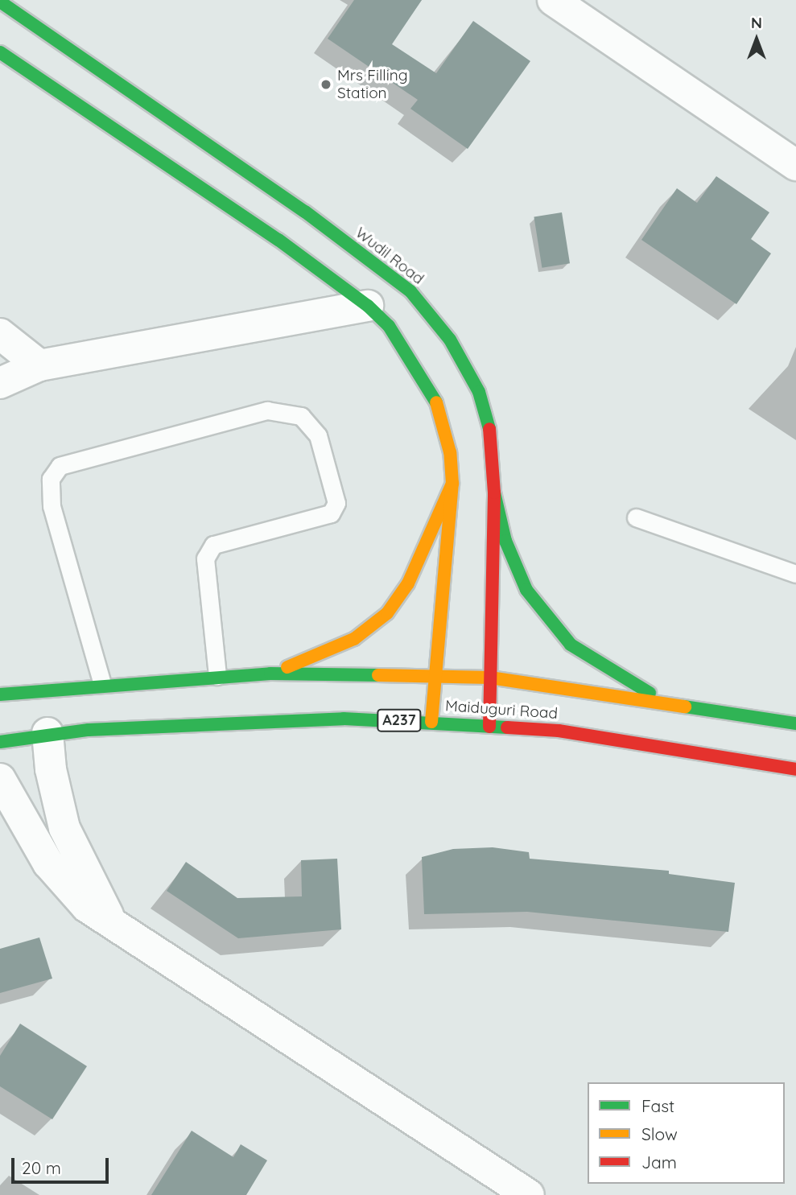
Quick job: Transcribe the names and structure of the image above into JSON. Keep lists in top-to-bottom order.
{
  "streets": {
    "main road": ["Wudil Road", "Maiduguri Road", "A237"]
  },
  "crossings": [
    ["Wudil Road", "Maiduguri Road"]
  ],
  "places": ["Mrs Filling Station"],
  "legend": ["Fast", "Slow", "Jam"],
  "scale_bar": "20 m",
  "north": "top"
}
